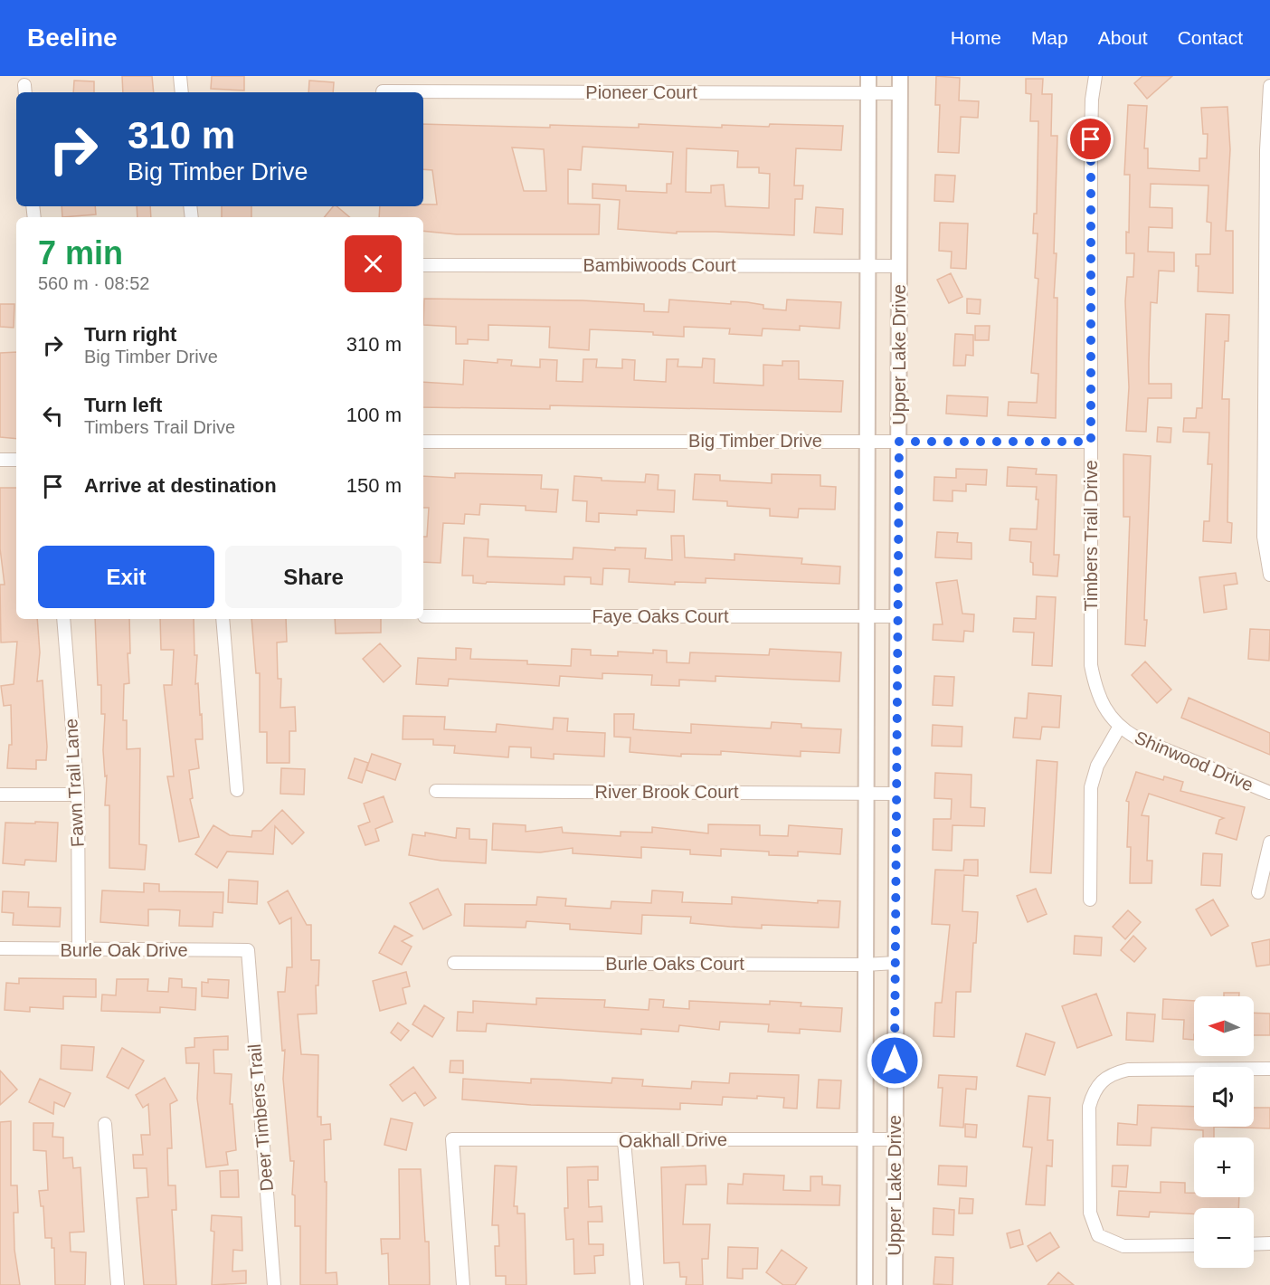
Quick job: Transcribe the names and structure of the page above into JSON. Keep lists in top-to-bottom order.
{
  "streets": {
    "street": [
      "Pioneer Court",
      "Bambiwoods Court",
      "Upper Lake Drive",
      "Big Timber Drive",
      "Timbers Trail Drive",
      "Faye Oaks Court",
      "Shinwood Drive",
      "Fawn Trail Lane",
      "River Brook Court",
      "Burle Oak Drive",
      "Burle Oaks Court",
      "Deer Timbers Trail",
      "Oakhall Drive"
    ]
  },
  "crossings": [
    ["Pioneer Court", "Upper Lake Drive"],
    ["Bambiwoods Court", "Upper Lake Drive"],
    ["Upper Lake Drive", "Big Timber Drive"],
    ["Upper Lake Drive", "Faye Oaks Court"],
    ["Upper Lake Drive", "River Brook Court"],
    ["Upper Lake Drive", "Burle Oaks Court"],
    ["Upper Lake Drive", "Oakhall Drive"],
    ["Big Timber Drive", "Timbers Trail Drive"],
    ["Timbers Trail Drive", "Shinwood Drive"],
    ["Fawn Trail Lane", "Burle Oak Drive"],
    ["Burle Oak Drive", "Deer Timbers Trail"]
  ],
  "north": "left",
  "page": {
    "header": "Beeline",
    "nav": [
      "Home",
      "Map",
      "About",
      "Contact"
    ],
    "turn": ["310 m", "Big Timber Drive"],
    "heading": ["7 min", "560 m · 08:52"],
    "list": [
      {
        "name": "Turn right",
        "note": "Big Timber Drive",
        "value": "310 m"
      },
      {
        "name": "Turn left",
        "note": "Timbers Trail Drive",
        "value": "100 m"
      },
      {
        "name": "Arrive at destination",
        "value": "150 m"
      }
    ],
    "buttons": ["Exit", "Share"],
    "map_buttons": ["+", "−"]
  }
}
